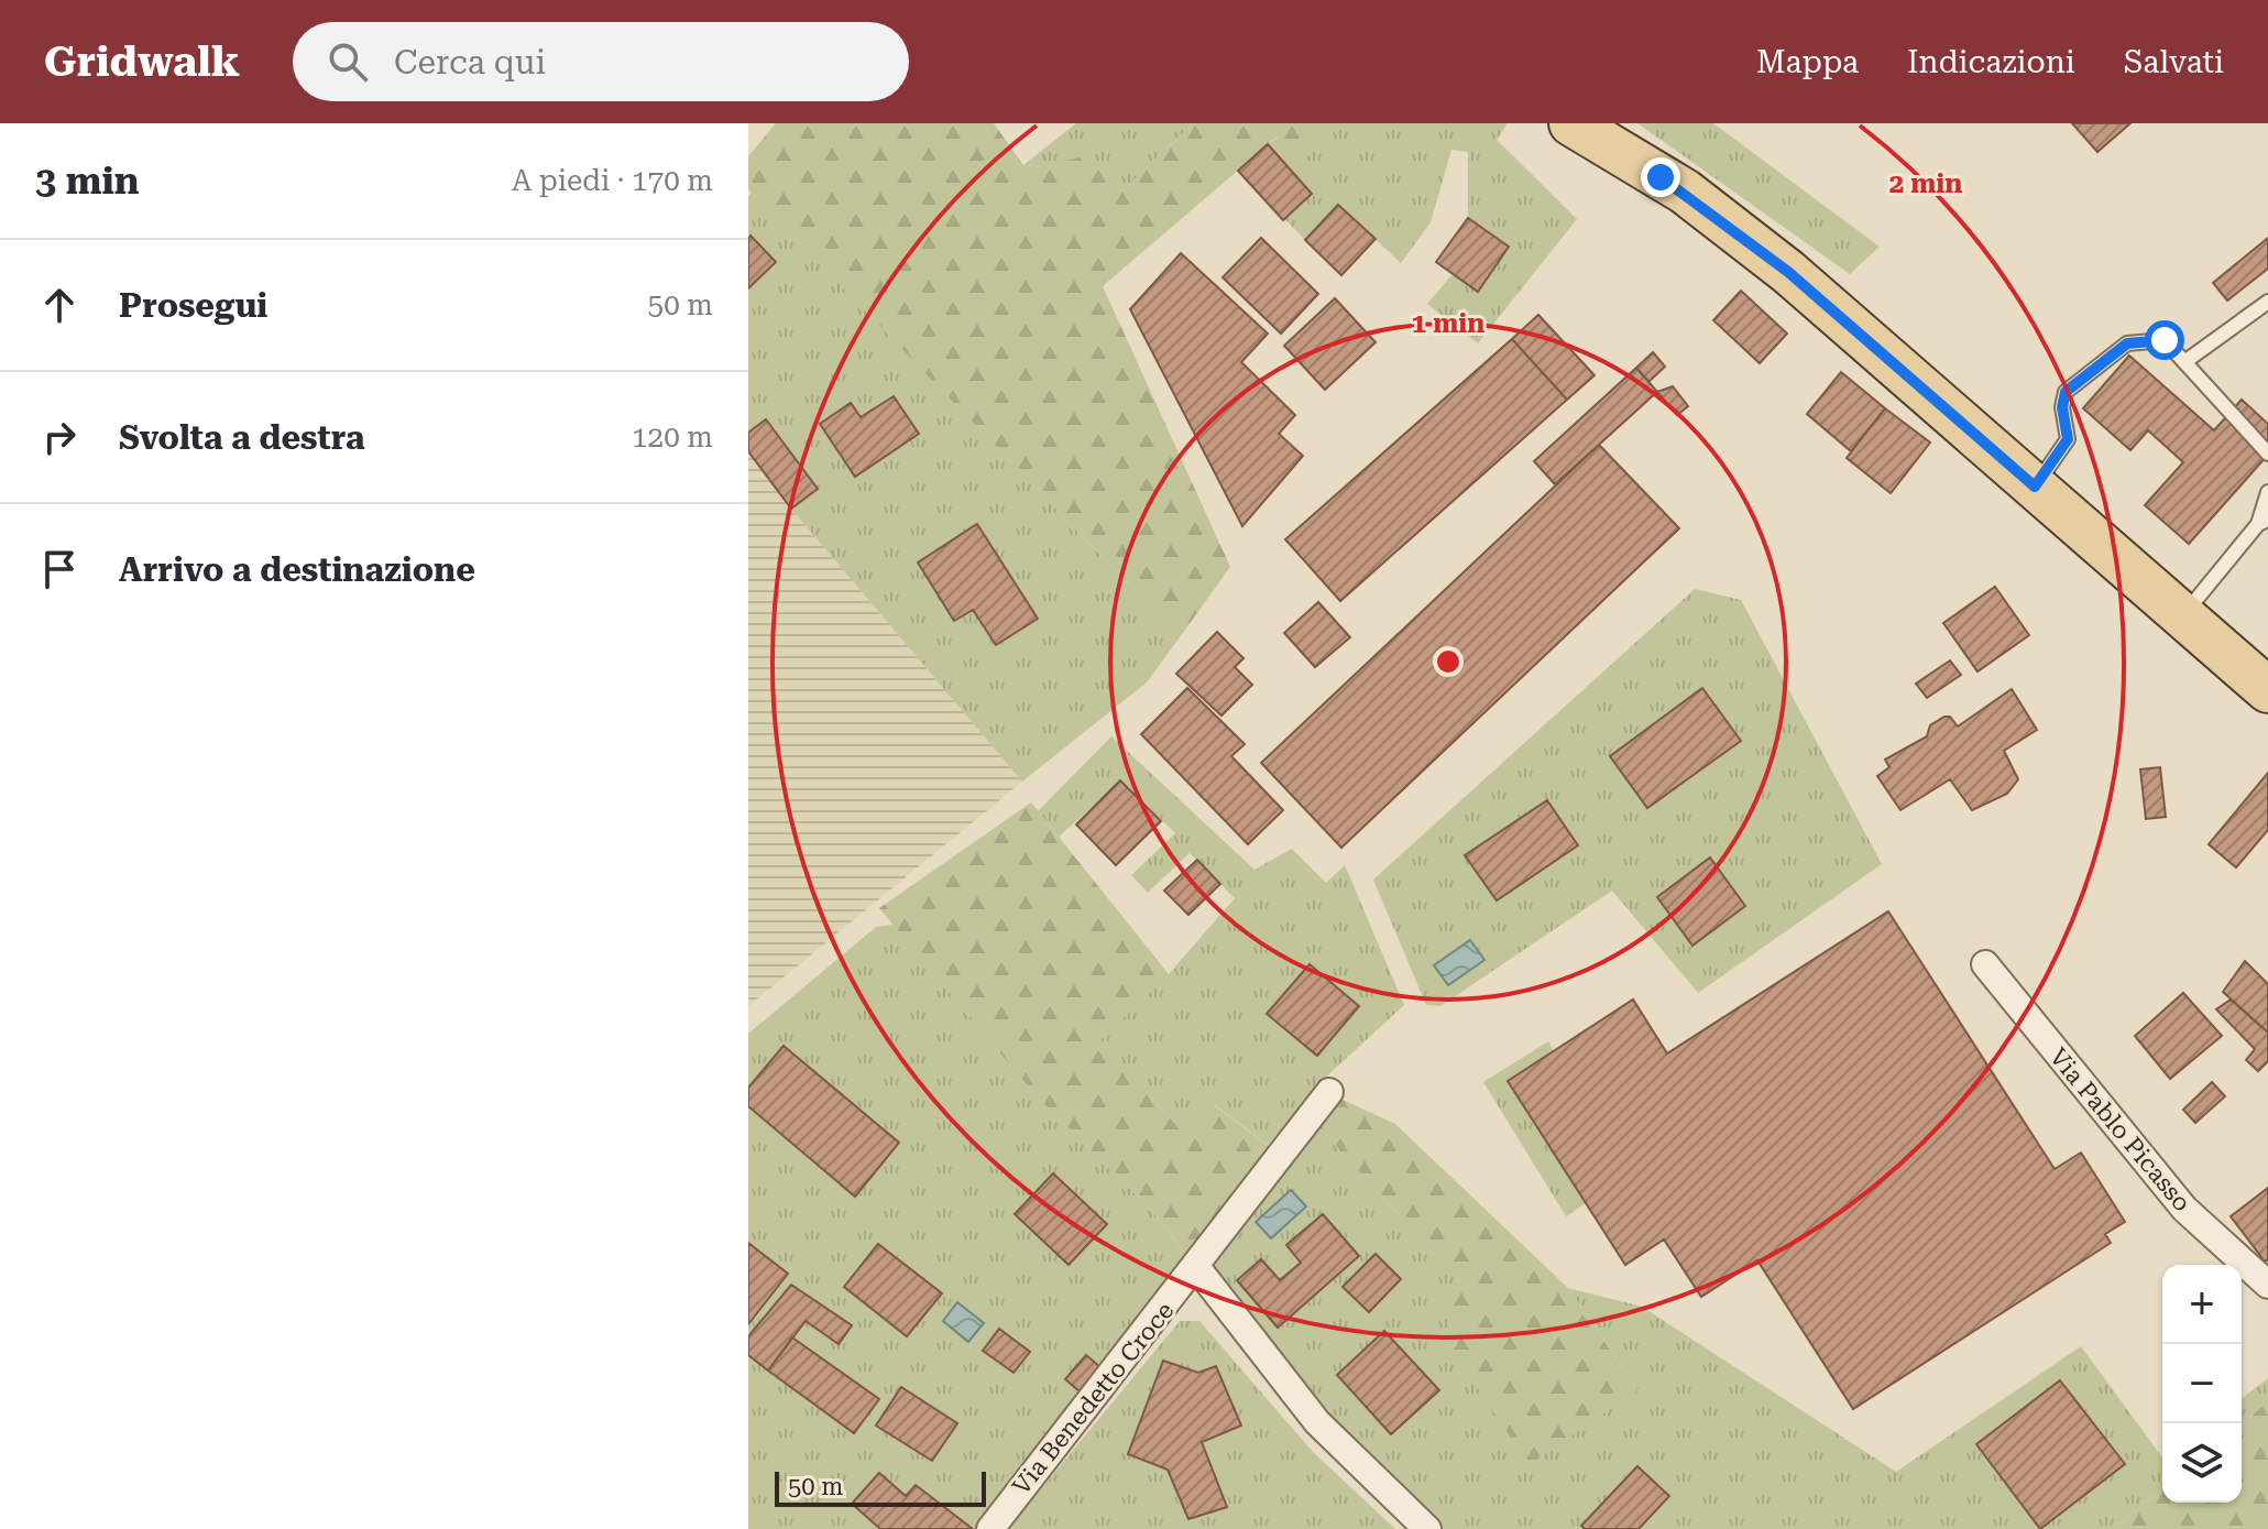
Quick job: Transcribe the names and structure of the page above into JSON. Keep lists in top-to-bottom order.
{
  "streets": {
    "street": ["Via Pablo Picasso", "Via Benedetto Croce"]
  },
  "scale_bar": "50 m",
  "page": {
    "header": "Gridwalk",
    "search": "Cerca qui",
    "nav": ["Mappa", "Indicazioni", "Salvati"],
    "heading": ["3 min", "A piedi · 170 m"],
    "list": [
      ["Prosegui", "50 m"],
      ["Svolta a destra", "120 m"],
      "Arrivo a destinazione"
    ],
    "map_buttons": ["+", "−"],
    "scale": "50 m"
  },
  "rings": ["2 min", "1 min"]
}
